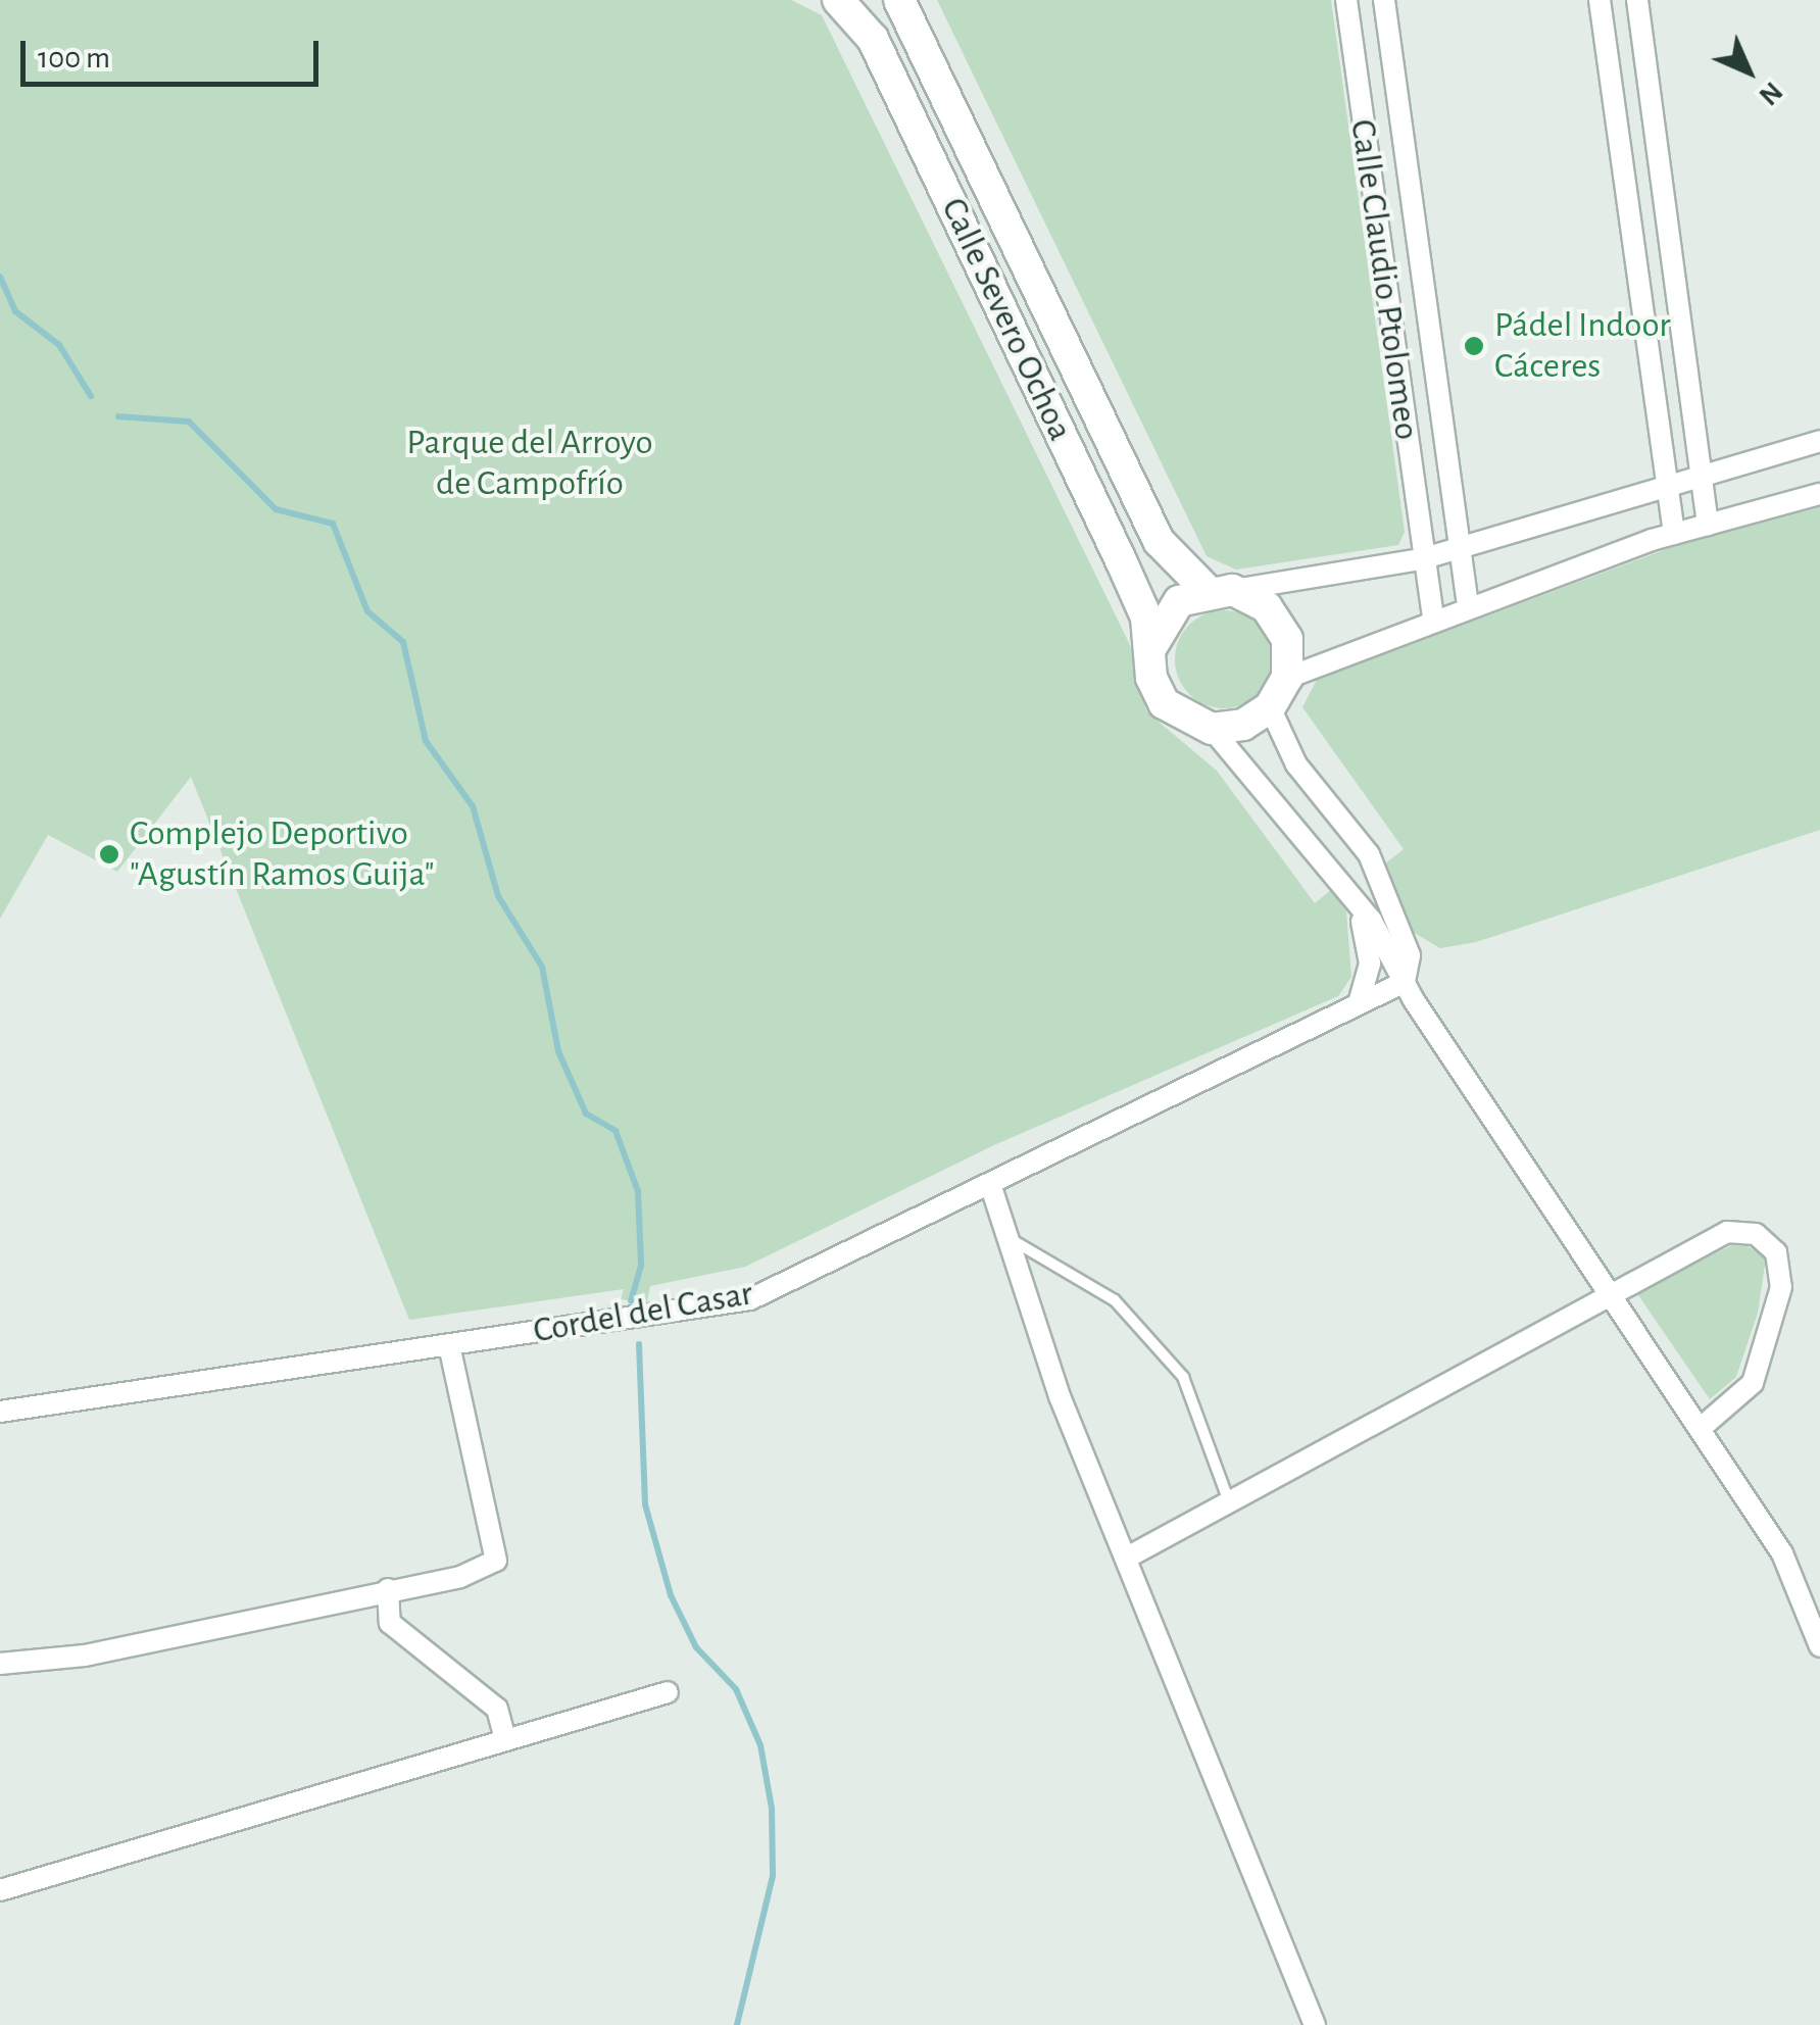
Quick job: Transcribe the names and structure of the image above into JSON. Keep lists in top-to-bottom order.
{
  "streets": {
    "main road": ["Calle Severo Ochoa"],
    "street": ["Calle Claudio Ptolomeo", "Cordel del Casar"]
  },
  "parks": ["Parque del Arroyo de Campofrío"],
  "places": ["Pádel Indoor Cáceres", "Complejo Deportivo \"Agustín Ramos Guija\""],
  "scale_bar": "100 m",
  "north": "bottom right"
}
